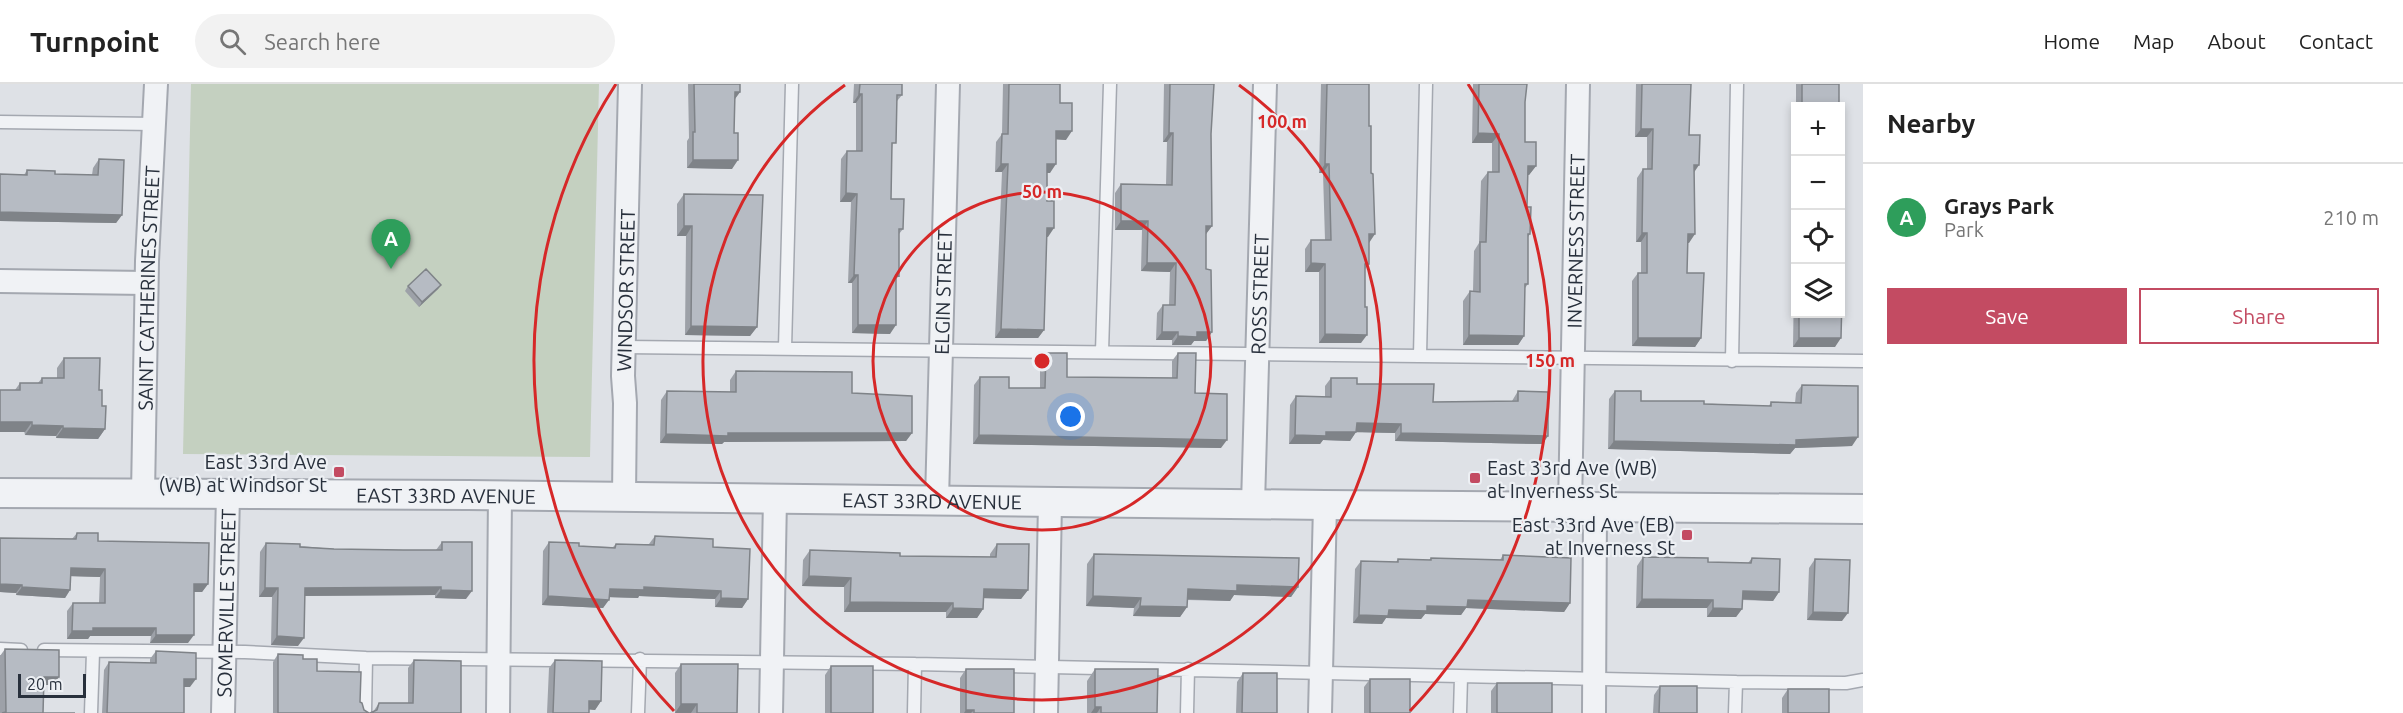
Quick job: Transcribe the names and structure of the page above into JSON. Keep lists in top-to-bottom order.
{
  "streets": {
    "street": [
      "INVERNESS STREET",
      "SAINT CATHERINES STREET",
      "WINDSOR STREET",
      "ELGIN STREET",
      "ROSS STREET",
      "EAST 33RD AVENUE",
      "SOMERVILLE STREET"
    ]
  },
  "crossings": [
    ["INVERNESS STREET", "EAST 33RD AVENUE"],
    ["SAINT CATHERINES STREET", "EAST 33RD AVENUE"],
    ["WINDSOR STREET", "EAST 33RD AVENUE"],
    ["ELGIN STREET", "EAST 33RD AVENUE"],
    ["ROSS STREET", "EAST 33RD AVENUE"],
    ["EAST 33RD AVENUE", "SOMERVILLE STREET"]
  ],
  "places": {
    "transit": ["East 33rd Ave (WB) at Windsor St", "East 33rd Ave (WB) at Inverness St", "East 33rd Ave (EB) at Inverness St"]
  },
  "scale_bar": "20 m",
  "page": {
    "header": "Turnpoint",
    "search": "Search here",
    "nav": [
      "Home",
      "Map",
      "About",
      "Contact"
    ],
    "heading": "Nearby",
    "map_buttons": ["+", "−"],
    "list": [
      {
        "mark": "A",
        "name": "Grays Park",
        "note": "Park",
        "value": "210 m"
      }
    ],
    "pins": "A",
    "buttons": ["Save", "Share"],
    "scale": "20 m"
  },
  "rings": ["100 m", "50 m", "150 m"]
}
